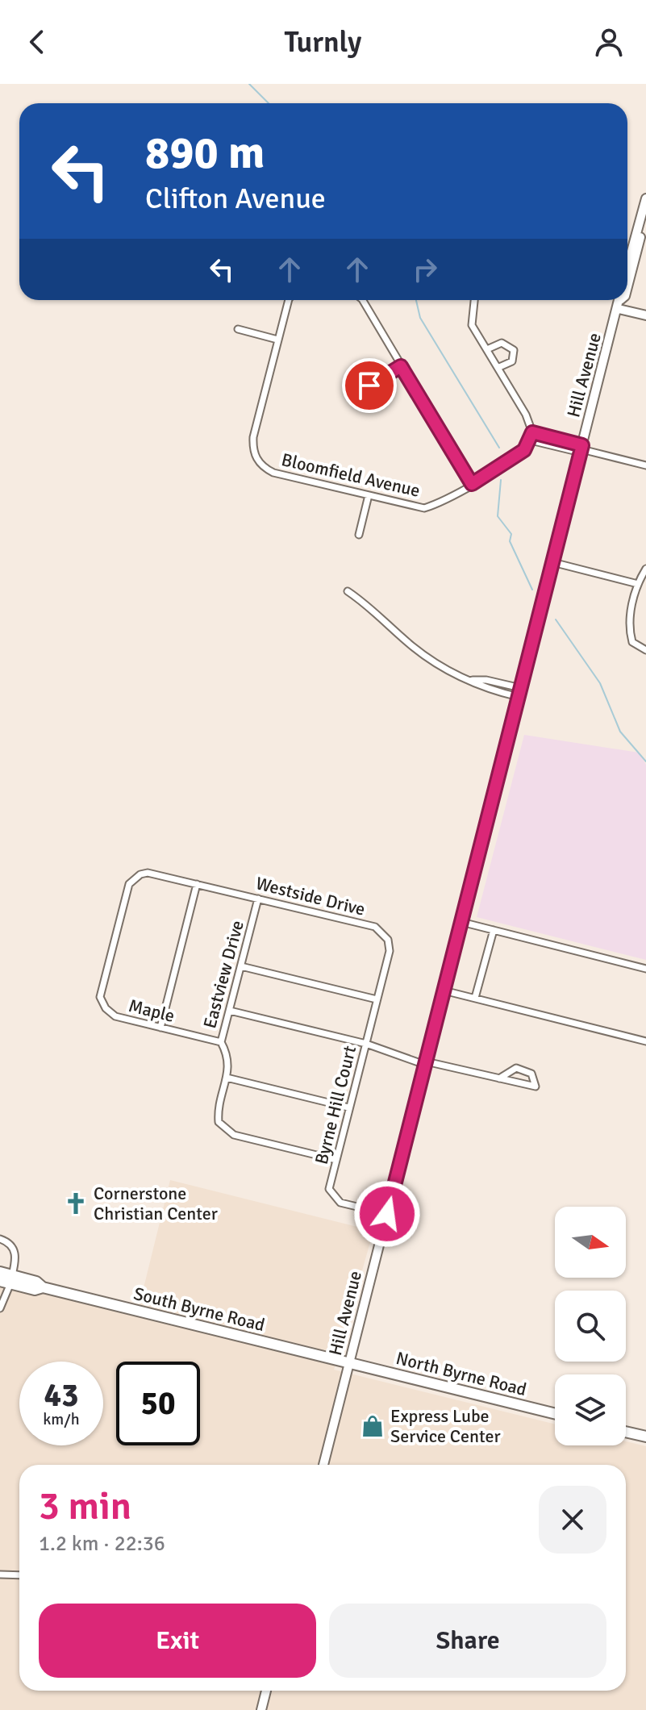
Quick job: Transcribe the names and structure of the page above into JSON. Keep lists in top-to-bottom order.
{
  "streets": {
    "main road": ["Hill Avenue", "South Byrne Road", "North Byrne Road"],
    "street": [
      "Bloomfield Avenue",
      "Westside Drive",
      "Eastview Drive",
      "Maple",
      "Byrne Hill Court"
    ]
  },
  "crossings": [
    ["Hill Avenue", "Byrne Hill Court"],
    ["Hill Avenue", "South Byrne Road"],
    ["Hill Avenue", "North Byrne Road"],
    ["Westside Drive", "Eastview Drive"],
    ["Westside Drive", "Maple"],
    ["Westside Drive", "Byrne Hill Court"],
    ["Eastview Drive", "Maple"],
    ["Eastview Drive", "Byrne Hill Court"],
    ["South Byrne Road", "North Byrne Road"]
  ],
  "places": {
    "church": ["Cornerstone Christian Center"],
    "shop": ["Express Lube Service Center"]
  },
  "north": "right",
  "page": {
    "header": "Turnly",
    "turn": ["890 m", "Clifton Avenue"],
    "speed": "43 km/h",
    "limit": "50",
    "heading": ["3 min", "1.2 km · 22:36"],
    "buttons": ["Exit", "Share"]
  }
}
